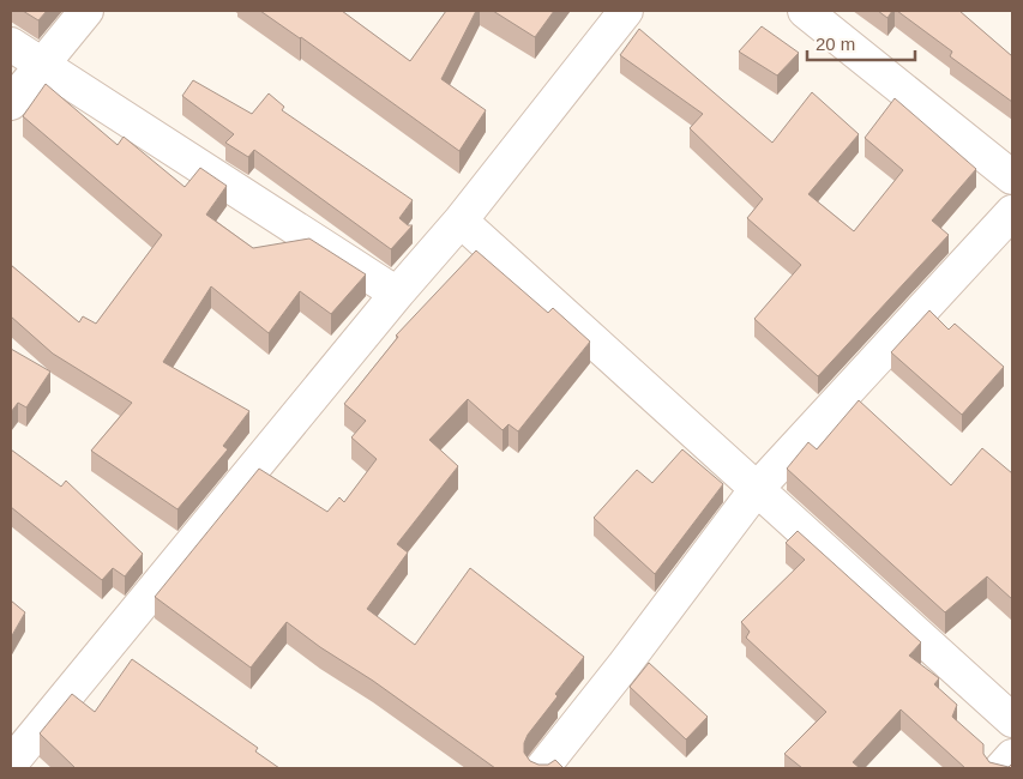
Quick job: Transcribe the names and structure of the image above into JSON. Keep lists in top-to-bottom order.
{
  "scale_bar": "20 m"
}
